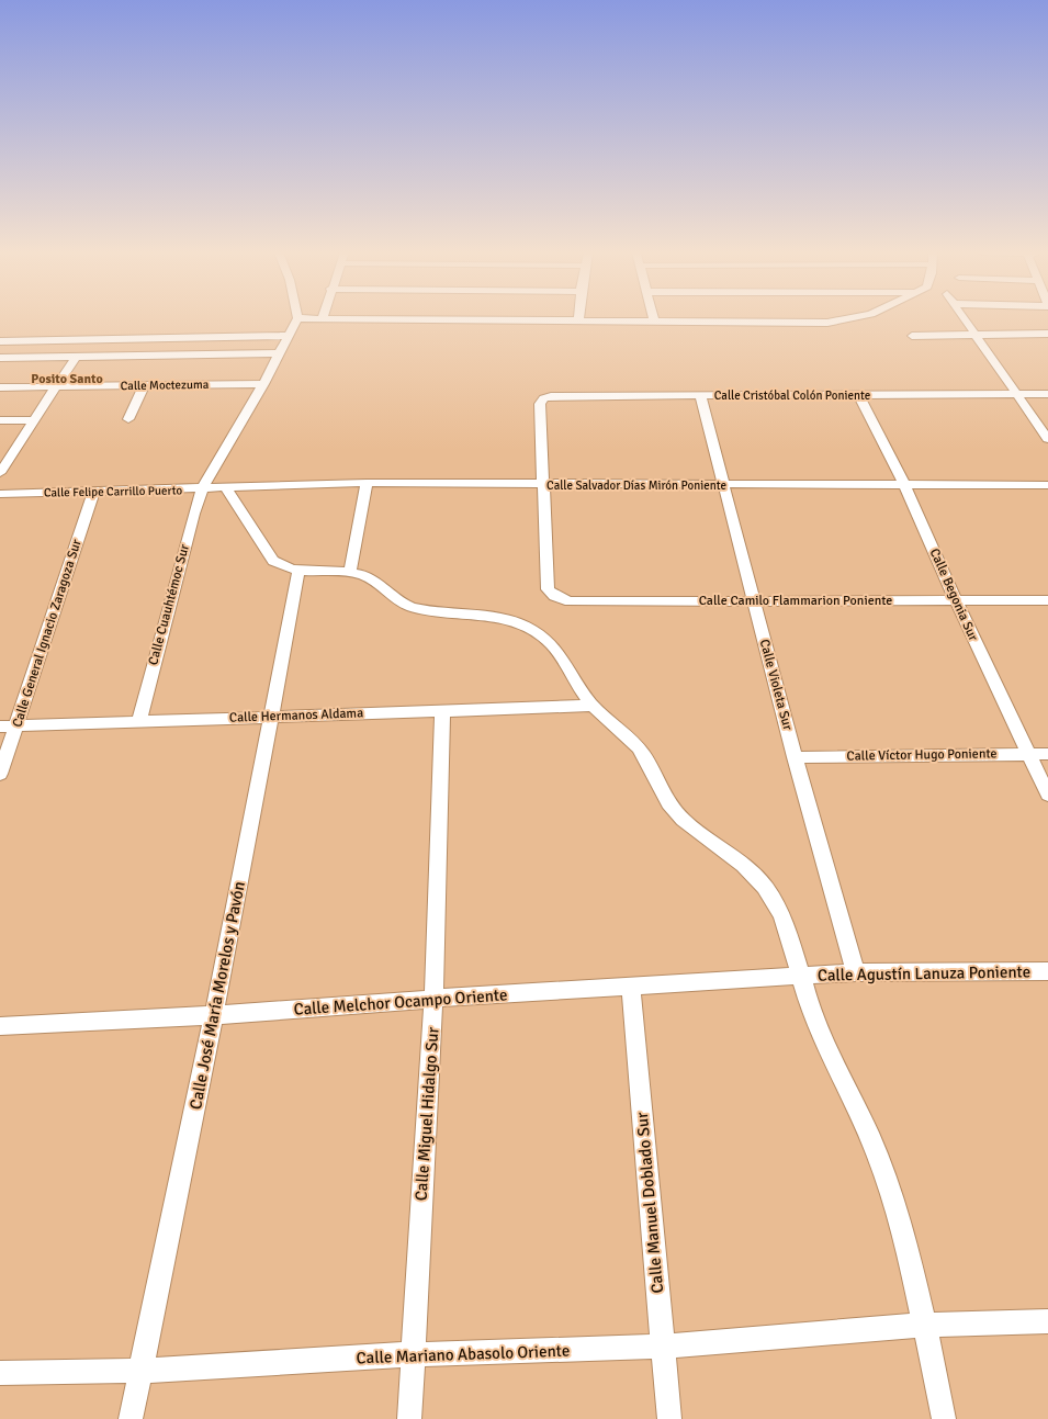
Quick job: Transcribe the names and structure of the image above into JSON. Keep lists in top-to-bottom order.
{
  "streets": {
    "street": [
      "Calle Moctezuma",
      "Calle Cristóbal Colón Poniente",
      "Calle Salvador Días Mirón Poniente",
      "Calle Felipe Carrillo Puerto",
      "Calle Begonia Sur",
      "Calle Camilo Flammarion Poniente",
      "Calle Cuauhtémoc Sur",
      "Calle General Ignacio Zaragoza Sur",
      "Calle Violeta Sur",
      "Calle Hermanos Aldama",
      "Calle Víctor Hugo Poniente",
      "Calle Agustín Lanuza Poniente",
      "Calle José María Morelos y Pavón",
      "Calle Melchor Ocampo Oriente",
      "Calle Miguel Hidalgo Sur",
      "Calle Manuel Doblado Sur",
      "Calle Mariano Abasolo Oriente"
    ]
  },
  "crossings": [
    ["Calle Moctezuma", "Calle Cuauhtémoc Sur"],
    ["Calle Cristóbal Colón Poniente", "Calle Salvador Días Mirón Poniente"],
    ["Calle Cristóbal Colón Poniente", "Calle Begonia Sur"],
    ["Calle Cristóbal Colón Poniente", "Calle Camilo Flammarion Poniente"],
    ["Calle Cristóbal Colón Poniente", "Calle Violeta Sur"],
    ["Calle Salvador Días Mirón Poniente", "Calle Felipe Carrillo Puerto"],
    ["Calle Salvador Días Mirón Poniente", "Calle Begonia Sur"],
    ["Calle Salvador Días Mirón Poniente", "Calle Camilo Flammarion Poniente"],
    ["Calle Salvador Días Mirón Poniente", "Calle Violeta Sur"],
    ["Calle Felipe Carrillo Puerto", "Calle Cuauhtémoc Sur"],
    ["Calle Felipe Carrillo Puerto", "Calle General Ignacio Zaragoza Sur"],
    ["Calle Begonia Sur", "Calle Camilo Flammarion Poniente"],
    ["Calle Begonia Sur", "Calle Víctor Hugo Poniente"],
    ["Calle Camilo Flammarion Poniente", "Calle Violeta Sur"],
    ["Calle Cuauhtémoc Sur", "Calle Hermanos Aldama"],
    ["Calle General Ignacio Zaragoza Sur", "Calle Hermanos Aldama"],
    ["Calle Violeta Sur", "Calle Víctor Hugo Poniente"],
    ["Calle Violeta Sur", "Calle Agustín Lanuza Poniente"],
    ["Calle Hermanos Aldama", "Calle José María Morelos y Pavón"],
    ["Calle Hermanos Aldama", "Calle Miguel Hidalgo Sur"],
    ["Calle Agustín Lanuza Poniente", "Calle Melchor Ocampo Oriente"],
    ["Calle José María Morelos y Pavón", "Calle Melchor Ocampo Oriente"],
    ["Calle José María Morelos y Pavón", "Calle Mariano Abasolo Oriente"],
    ["Calle Melchor Ocampo Oriente", "Calle Miguel Hidalgo Sur"],
    ["Calle Melchor Ocampo Oriente", "Calle Manuel Doblado Sur"],
    ["Calle Miguel Hidalgo Sur", "Calle Mariano Abasolo Oriente"],
    ["Calle Manuel Doblado Sur", "Calle Mariano Abasolo Oriente"]
  ],
  "districts": ["Posito Santo"]
}
